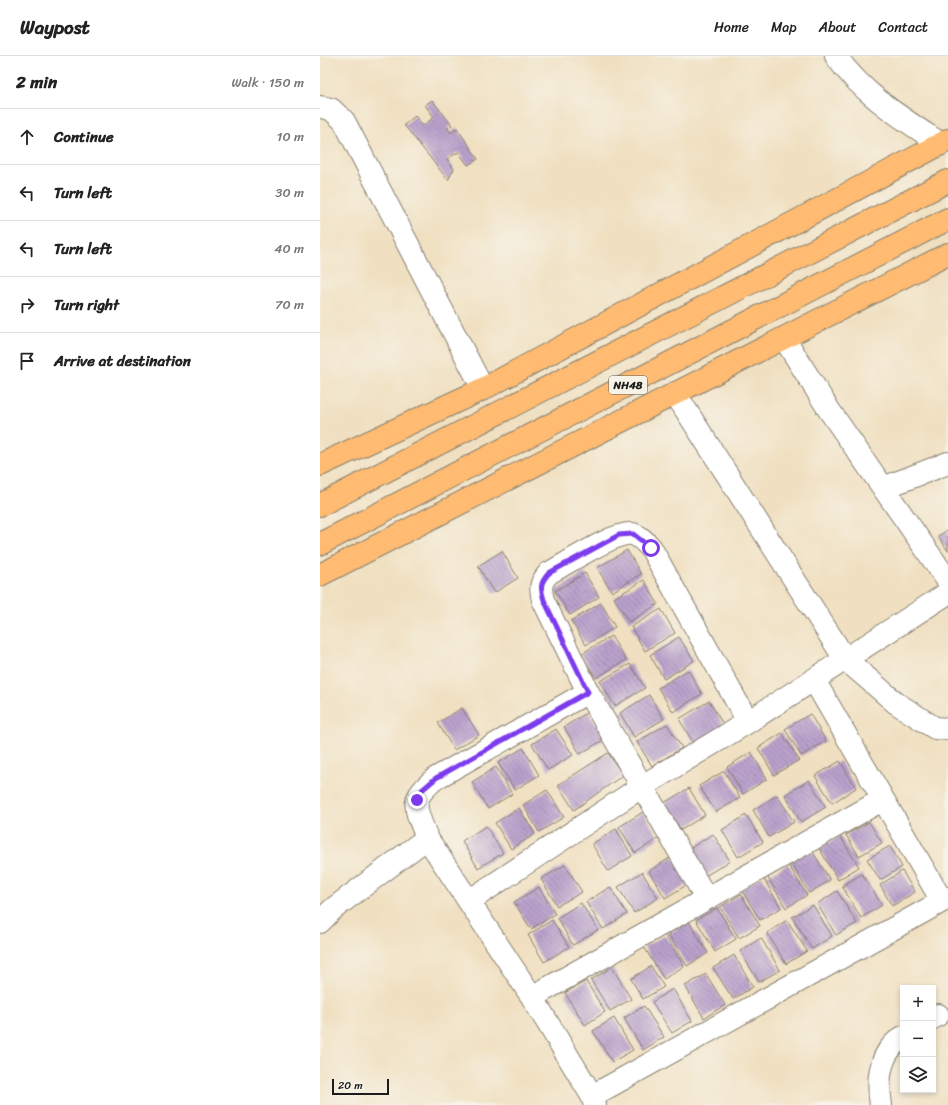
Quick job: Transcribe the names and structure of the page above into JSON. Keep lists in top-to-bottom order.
{
  "streets": {
    "highway": ["NH48"]
  },
  "scale_bar": "20 m",
  "page": {
    "header": "Waypost",
    "nav": [
      "Home",
      "Map",
      "About",
      "Contact"
    ],
    "heading": ["2 min", "Walk · 150 m"],
    "list": [
      ["Continue", "10 m"],
      ["Turn left", "30 m"],
      ["Turn left", "40 m"],
      ["Turn right", "70 m"],
      "Arrive at destination"
    ],
    "map_buttons": ["+", "−"],
    "scale": "20 m"
  }
}
